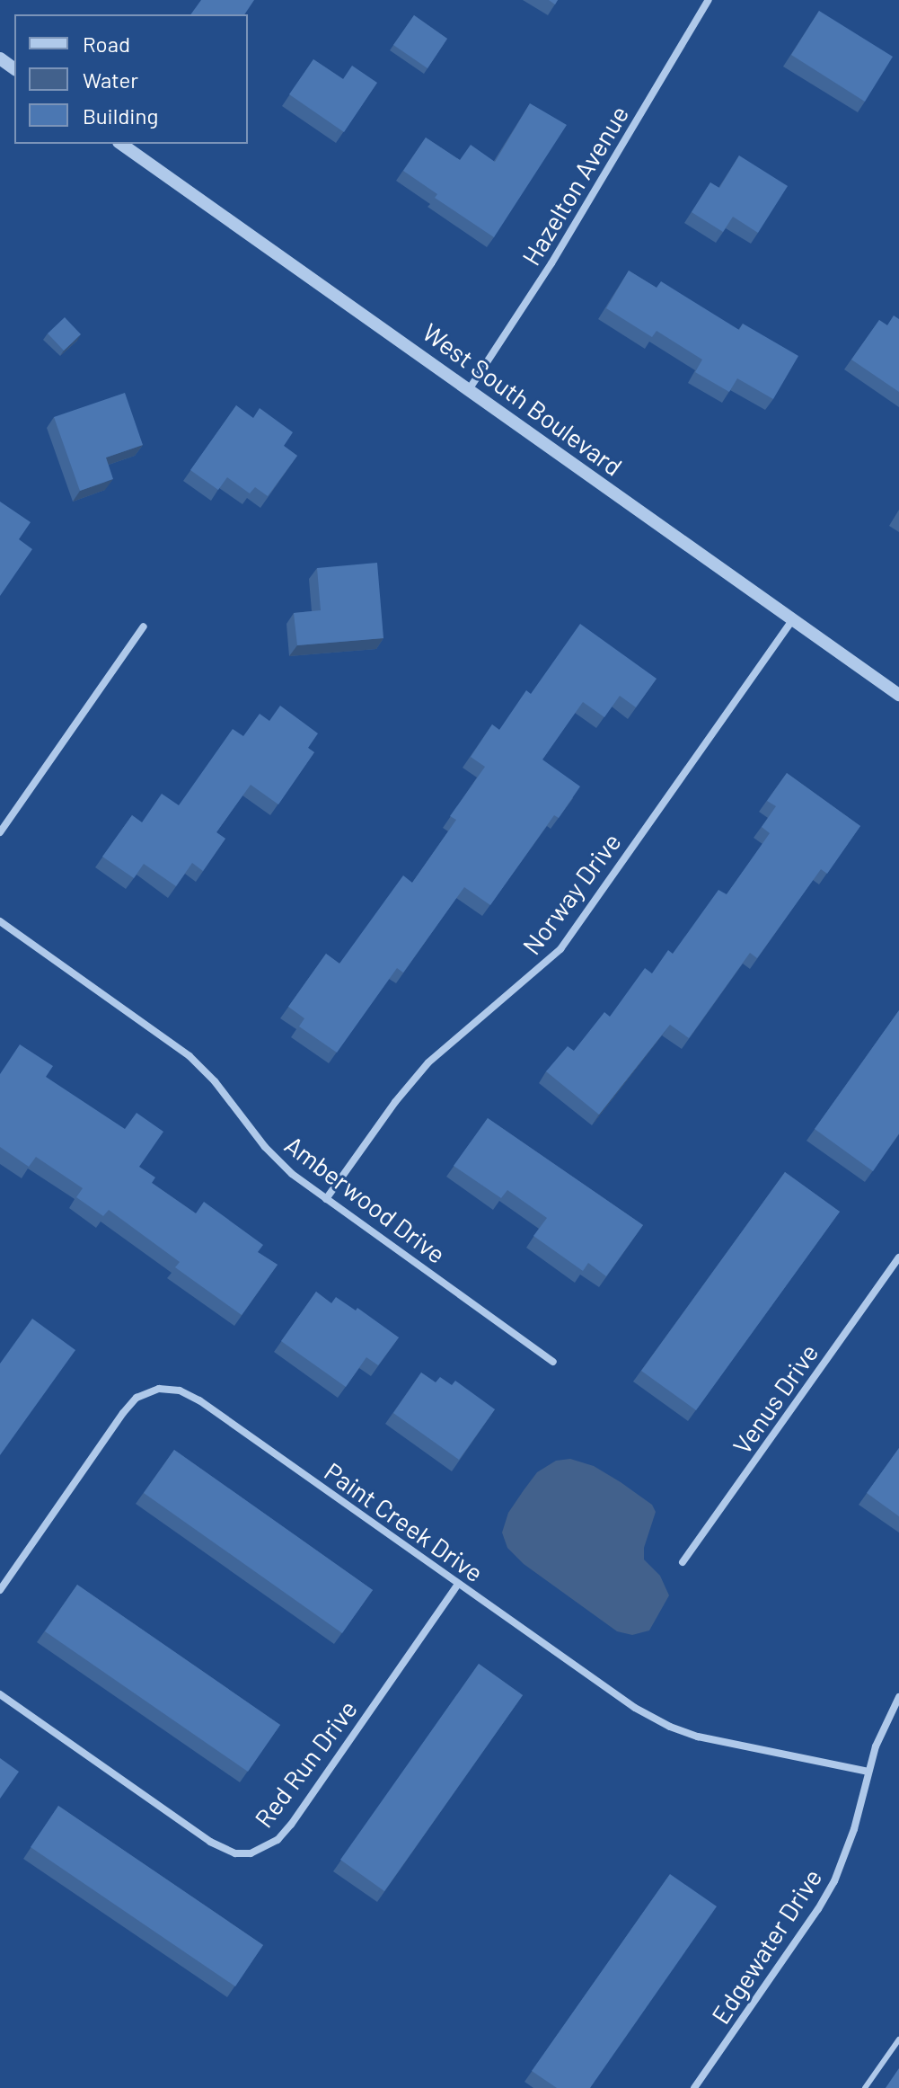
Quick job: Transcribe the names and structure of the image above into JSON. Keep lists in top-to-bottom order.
{
  "streets": {
    "street": [
      "Hazelton Avenue",
      "West South Boulevard",
      "Norway Drive",
      "Amberwood Drive",
      "Venus Drive",
      "Paint Creek Drive",
      "Red Run Drive",
      "Edgewater Drive"
    ]
  },
  "crossings": [
    ["Hazelton Avenue", "West South Boulevard"],
    ["West South Boulevard", "Norway Drive"],
    ["Norway Drive", "Amberwood Drive"],
    ["Paint Creek Drive", "Red Run Drive"],
    ["Paint Creek Drive", "Edgewater Drive"]
  ],
  "legend": ["Road", "Water", "Building"]
}
